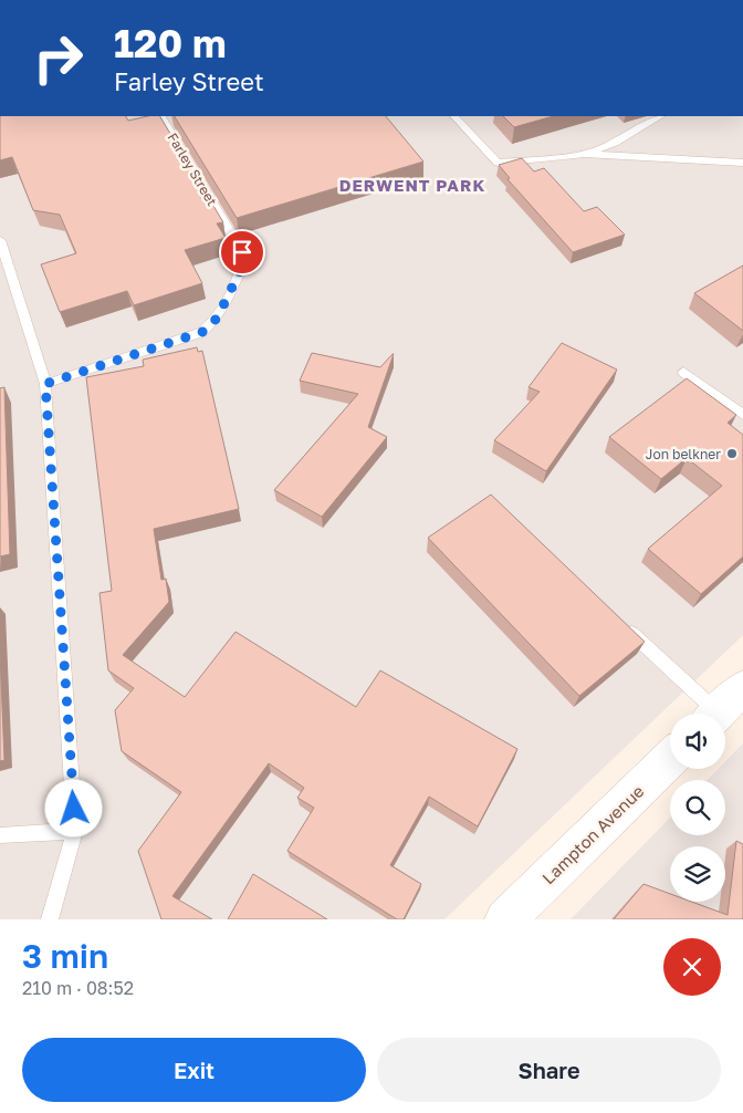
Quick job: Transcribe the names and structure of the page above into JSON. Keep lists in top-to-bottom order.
{
  "streets": {
    "street": ["Lampton Avenue"],
    "lane": ["Farley Street"]
  },
  "districts": ["DERWENT PARK"],
  "places": ["Jon belkner"],
  "page": {
    "turn": ["120 m", "Farley Street"],
    "heading": ["3 min", "210 m · 08:52"],
    "buttons": ["Exit", "Share"]
  }
}
